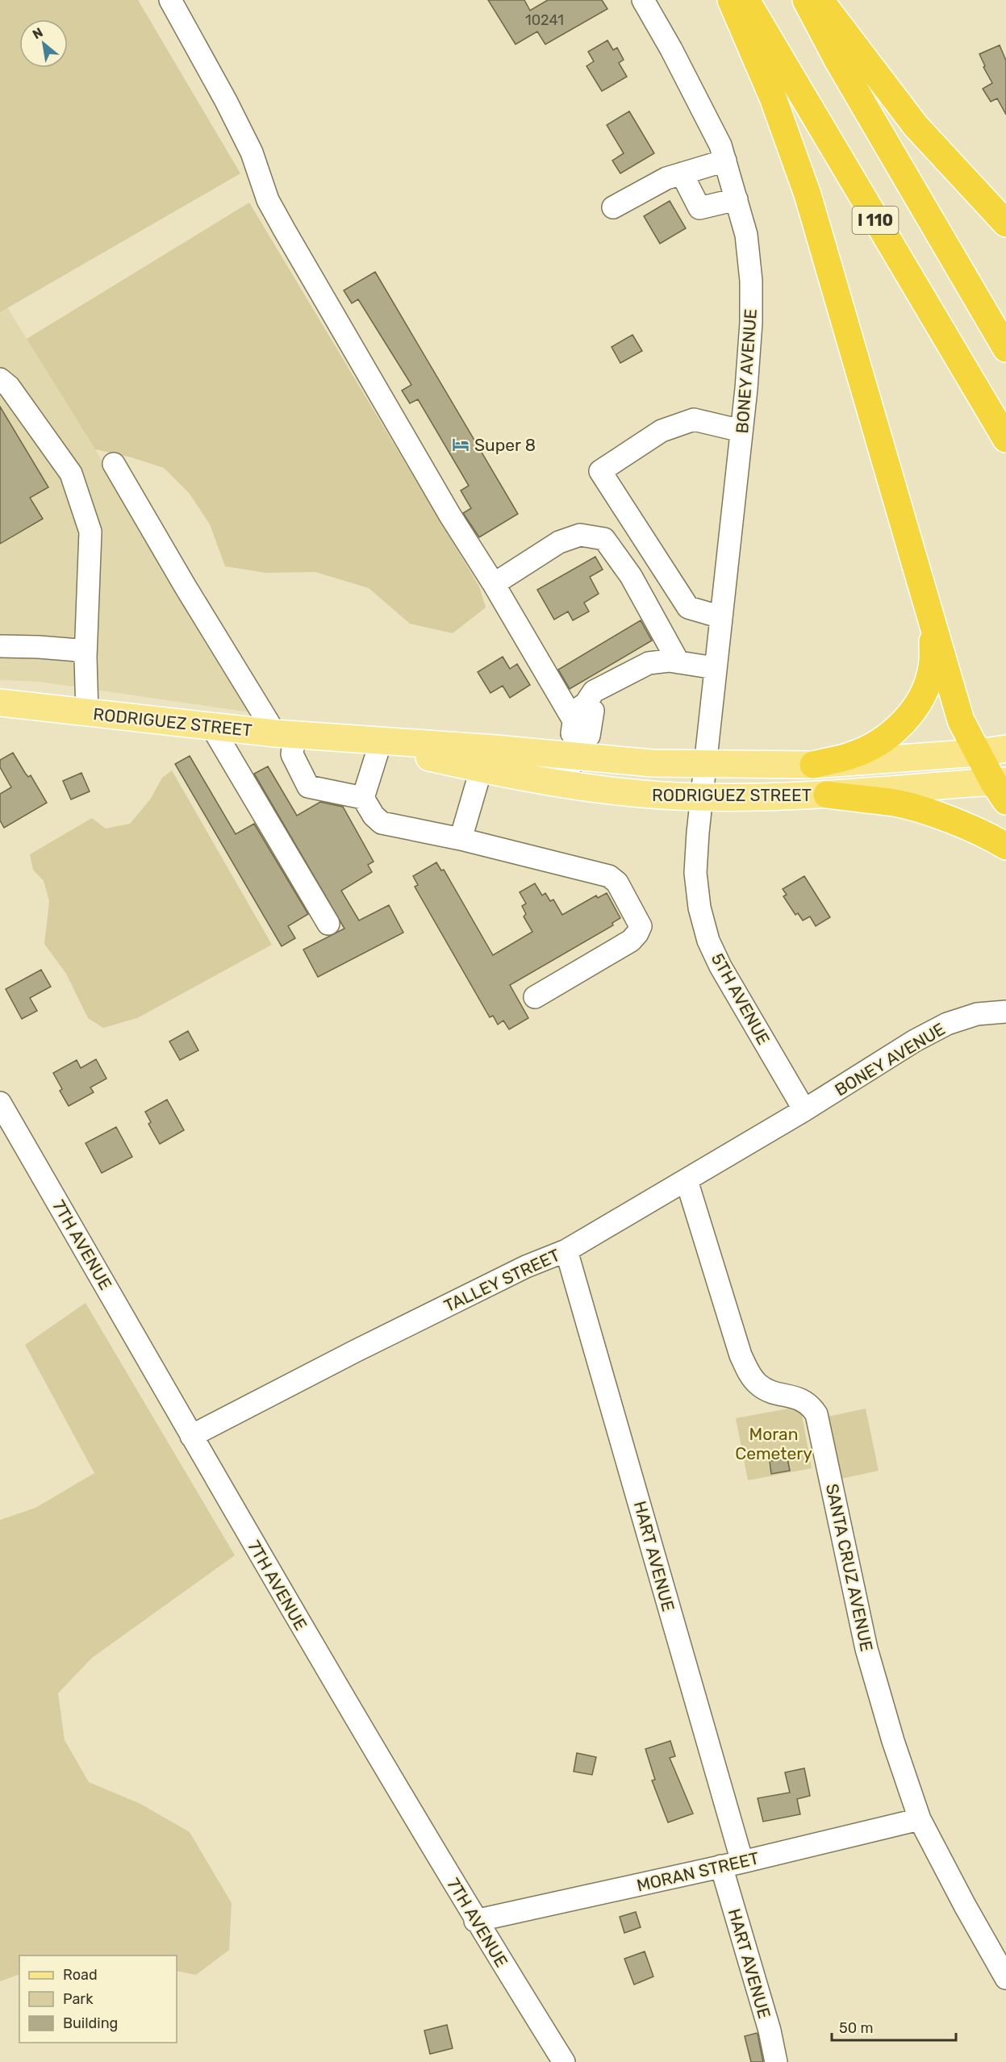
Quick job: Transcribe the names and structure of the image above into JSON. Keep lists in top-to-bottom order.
{
  "streets": {
    "highway": ["I 110"],
    "main road": ["RODRIGUEZ STREET"],
    "street": [
      "BONEY AVENUE",
      "5TH AVENUE",
      "7TH AVENUE",
      "TALLEY STREET",
      "HART AVENUE",
      "SANTA CRUZ AVENUE",
      "MORAN STREET"
    ]
  },
  "crossings": [
    ["BONEY AVENUE", "RODRIGUEZ STREET"],
    ["BONEY AVENUE", "5TH AVENUE"],
    ["BONEY AVENUE", "TALLEY STREET"],
    ["RODRIGUEZ STREET", "5TH AVENUE"],
    ["5TH AVENUE", "TALLEY STREET"],
    ["7TH AVENUE", "TALLEY STREET"],
    ["7TH AVENUE", "MORAN STREET"],
    ["TALLEY STREET", "HART AVENUE"],
    ["TALLEY STREET", "SANTA CRUZ AVENUE"],
    ["HART AVENUE", "MORAN STREET"],
    ["SANTA CRUZ AVENUE", "MORAN STREET"]
  ],
  "parks": ["Moran Cemetery"],
  "places": {
    "hotel": ["Super 8"]
  },
  "house_numbers": ["10241"],
  "legend": ["Road", "Park", "Building"],
  "scale_bar": "50 m",
  "north": "top left"
}
